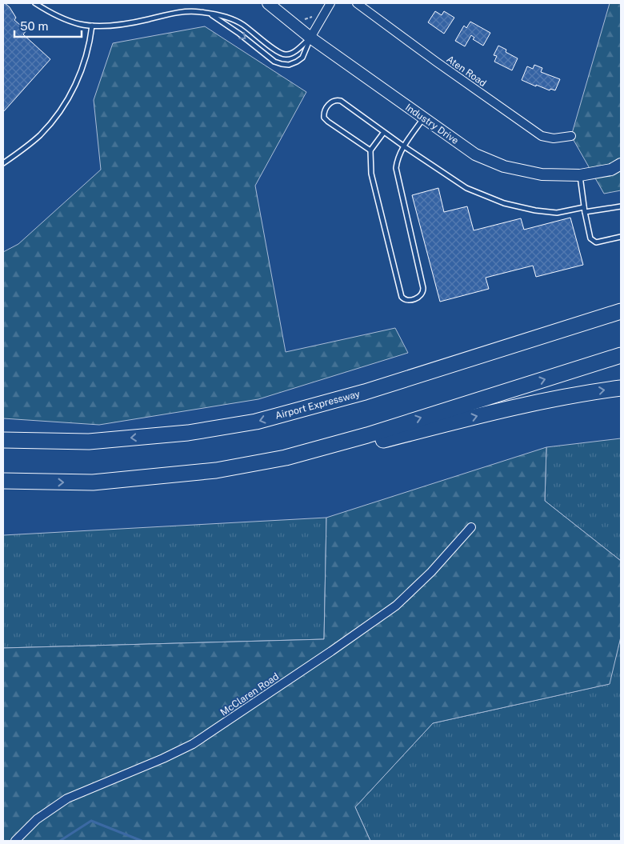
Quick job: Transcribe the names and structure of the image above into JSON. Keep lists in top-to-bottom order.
{
  "streets": {
    "highway": ["Airport Expressway"],
    "street": ["Aten Road", "Industry Drive", "McClaren Road"]
  },
  "scale_bar": "50 m"
}
